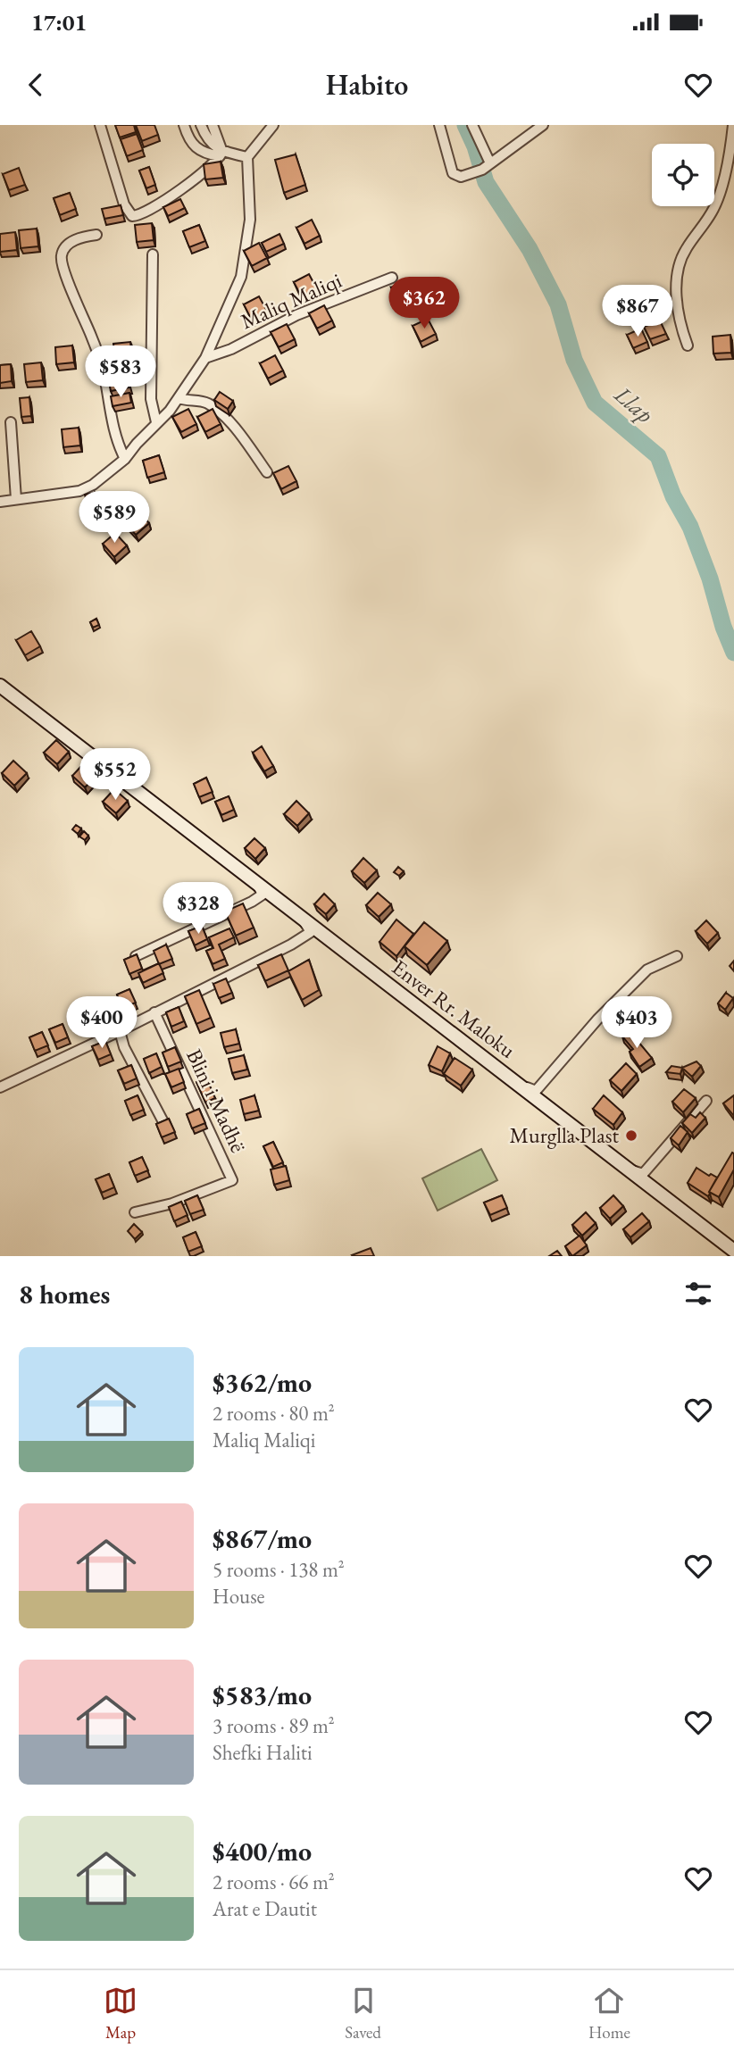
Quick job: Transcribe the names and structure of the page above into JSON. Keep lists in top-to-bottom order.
{
  "streets": {
    "main road": ["Enver Rr. Maloku"],
    "street": ["Maliq Maliqi", "Blini i Madhë"]
  },
  "water": ["Llap"],
  "places": ["Murglla Plast"],
  "page": {
    "status": "17:01",
    "header": "Habito",
    "price": [
      "$362",
      "$867",
      "$583",
      "$589",
      "$552",
      "$328",
      "$400",
      "$403"
    ],
    "heading": "8 homes",
    "list": [
      {
        "name": "$362/mo",
        "note": "2 rooms · 80 m² · Maliq Maliqi"
      },
      {
        "name": "$867/mo",
        "note": "5 rooms · 138 m² · House"
      },
      {
        "name": "$583/mo",
        "note": "3 rooms · 89 m² · Shefki Haliti"
      },
      {
        "name": "$400/mo",
        "note": "2 rooms · 66 m² · Arat e Dautit"
      }
    ],
    "tabs": ["Map", "Saved", "Home"]
  }
}
